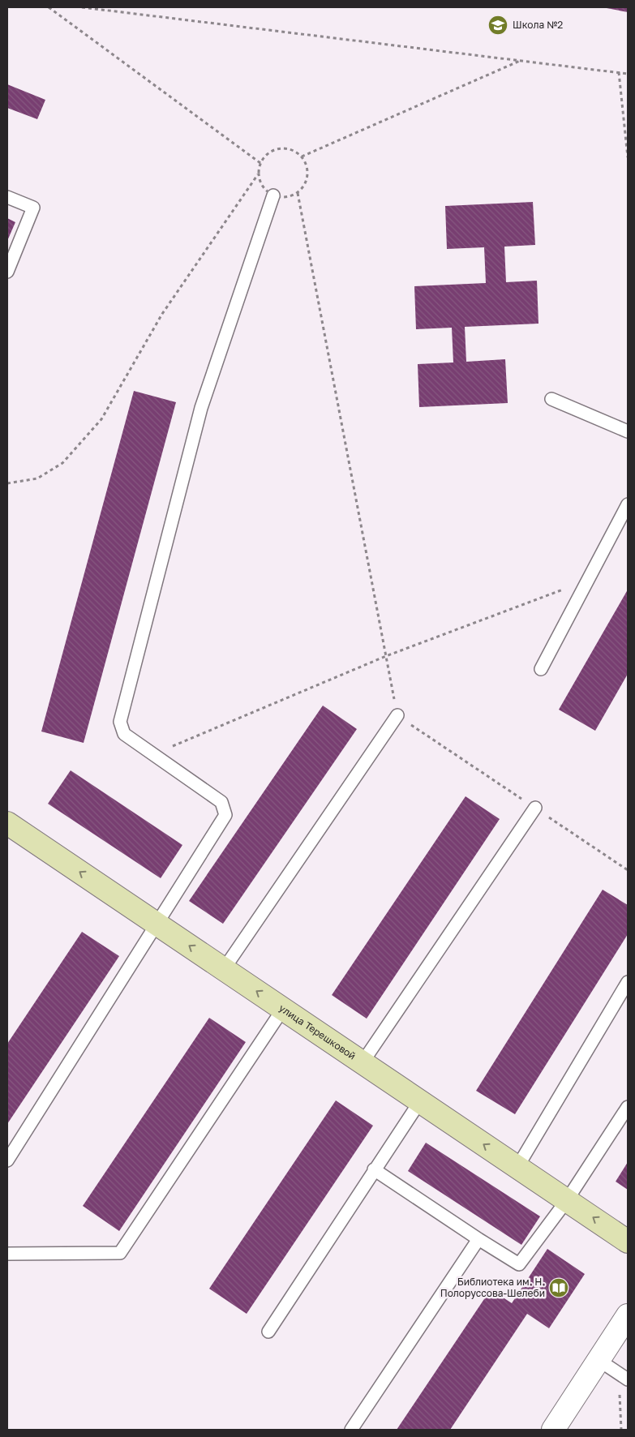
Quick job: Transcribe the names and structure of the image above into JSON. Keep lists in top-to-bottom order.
{
  "streets": {
    "street": ["улица Терешковой"]
  },
  "one_way": ["улица Терешковой"],
  "places": {
    "school or university": ["Школа №2"],
    "library": ["Библиотека им. Н. Полоруссова-Шелеби"]
  }
}
